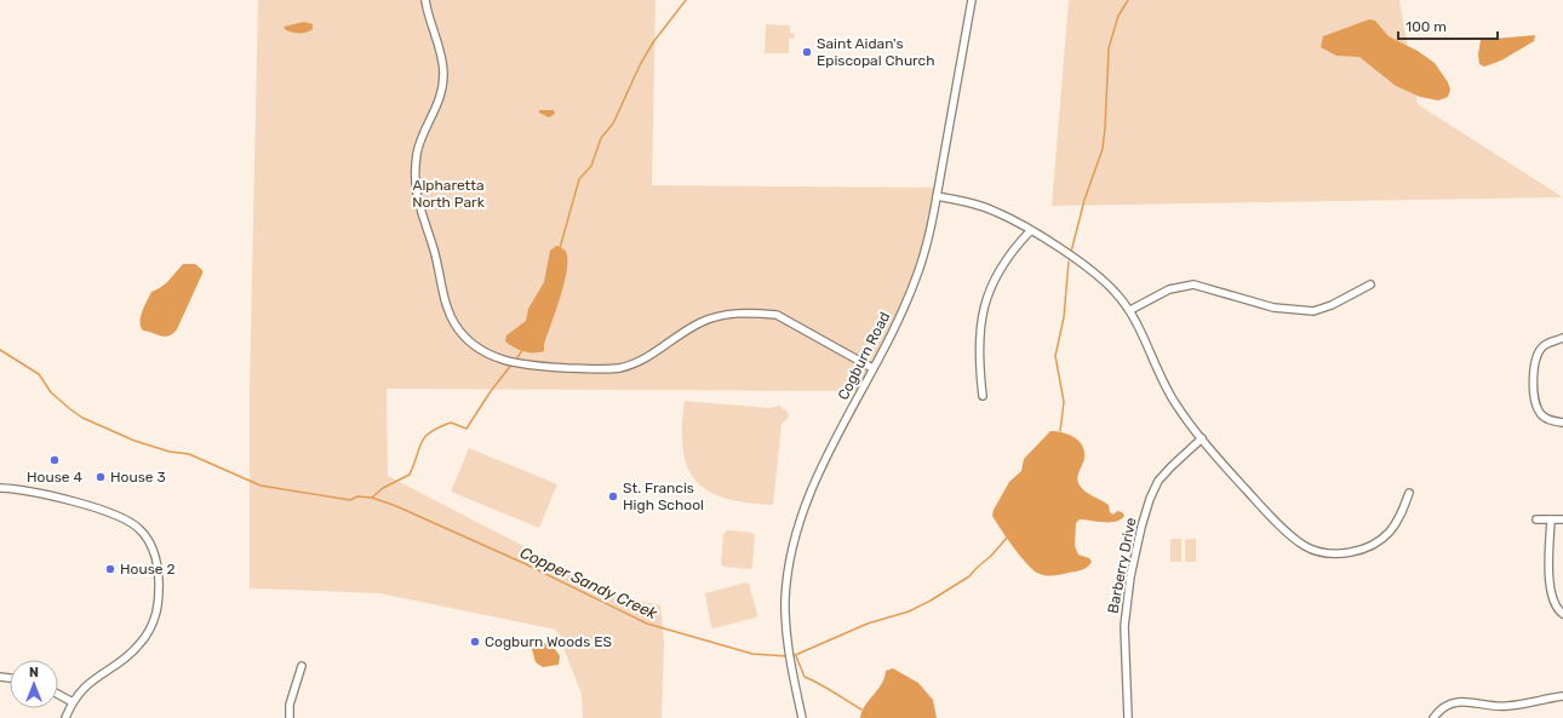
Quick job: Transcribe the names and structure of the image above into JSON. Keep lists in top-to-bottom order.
{
  "streets": {
    "street": ["Cogburn Road", "Barberry Drive"]
  },
  "water": ["Copper Sandy Creek"],
  "parks": ["Alpharetta North Park"],
  "places": [
    "Saint Aidan's Episcopal Church",
    "House 4",
    "House 3",
    "St. Francis High School",
    "House 2",
    "Cogburn Woods ES"
  ],
  "scale_bar": "100 m",
  "north": "top"
}
